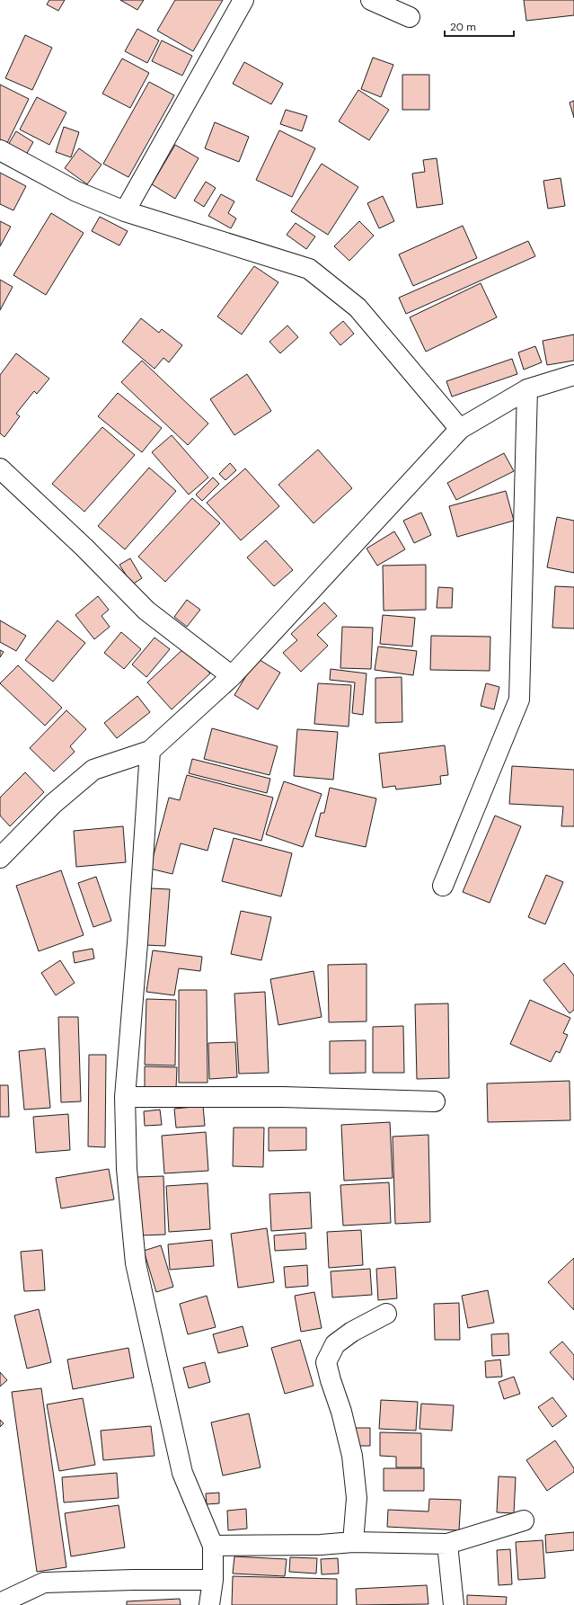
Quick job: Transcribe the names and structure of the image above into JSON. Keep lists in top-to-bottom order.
{
  "scale_bar": "20 m"
}
